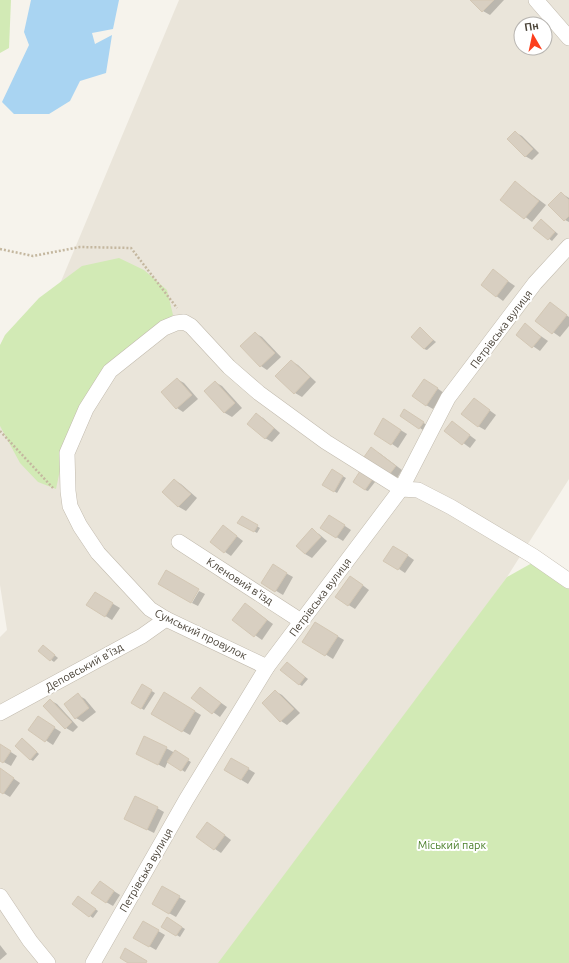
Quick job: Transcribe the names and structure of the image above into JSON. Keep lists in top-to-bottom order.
{
  "streets": {
    "street": [
      "Петрівська вулиця",
      "Кленовий в'їзд",
      "Сумський провулок",
      "Деповський в'їзд"
    ]
  },
  "crossings": [
    ["Петрівська вулиця", "Кленовий в'їзд"],
    ["Петрівська вулиця", "Сумський провулок"],
    ["Сумський провулок", "Деповський в'їзд"]
  ],
  "parks": ["Міський парк"],
  "north": "top"
}
